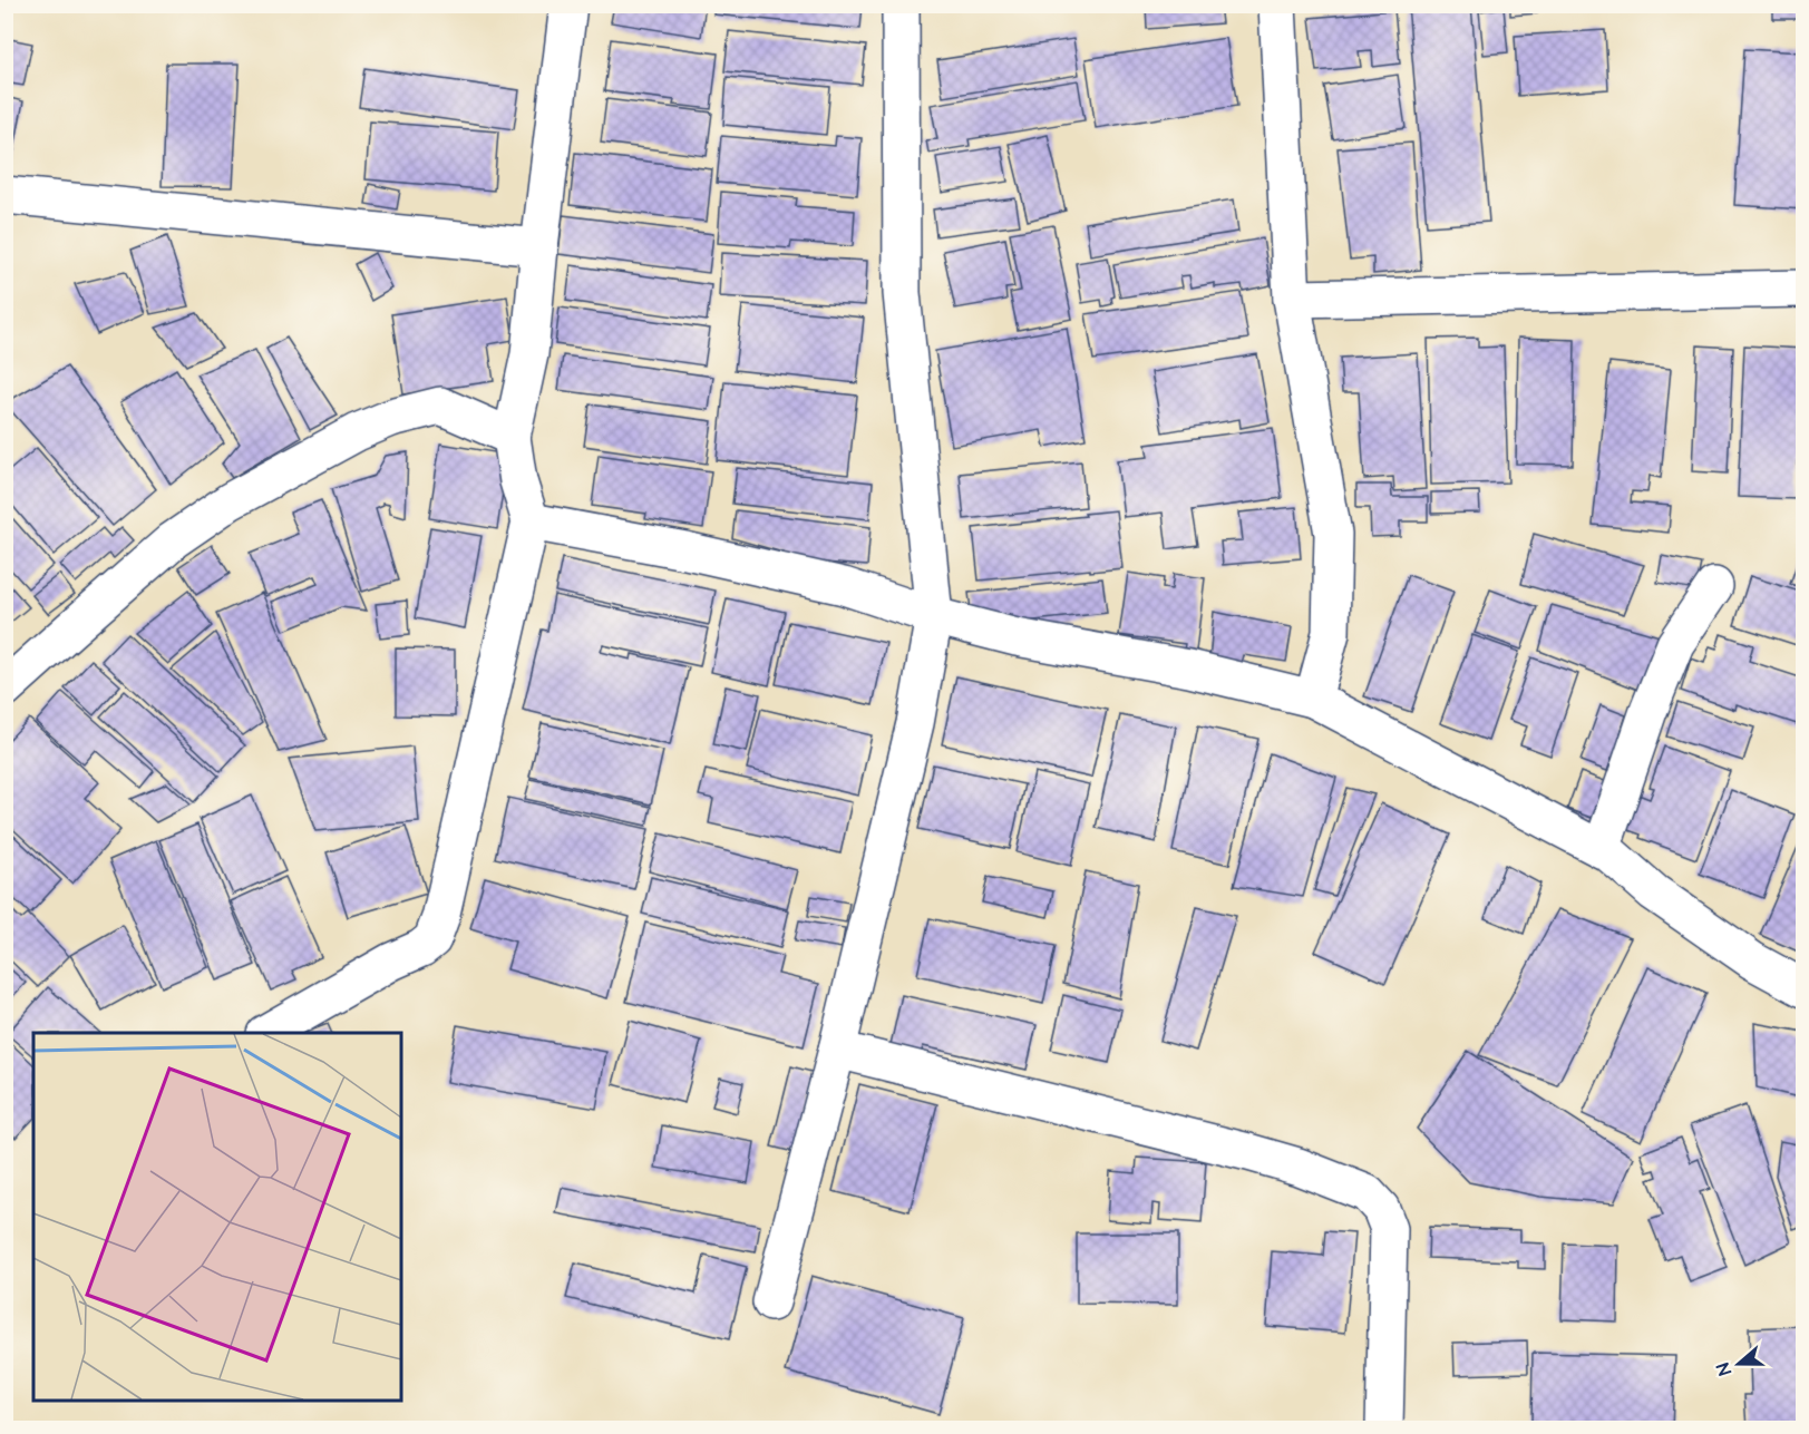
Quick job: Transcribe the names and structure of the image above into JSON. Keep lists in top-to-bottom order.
{
  "north": "left"
}
